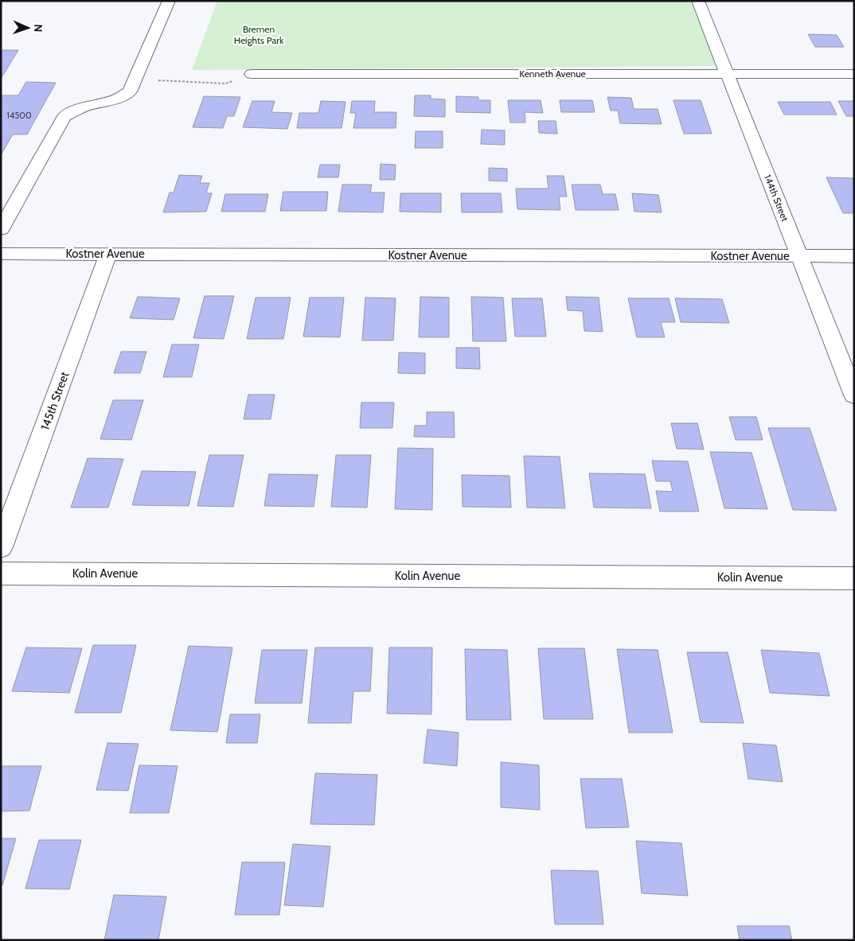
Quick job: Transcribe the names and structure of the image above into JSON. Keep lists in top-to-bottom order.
{
  "streets": {
    "street": [
      "Kenneth Avenue",
      "144th Street",
      "Kostner Avenue",
      "145th Street",
      "Kolin Avenue"
    ]
  },
  "crossings": [
    ["Kenneth Avenue", "144th Street"],
    ["144th Street", "Kostner Avenue"],
    ["Kostner Avenue", "145th Street"]
  ],
  "parks": ["Bremen Heights Park"],
  "house_numbers": ["14500"],
  "north": "right"
}
